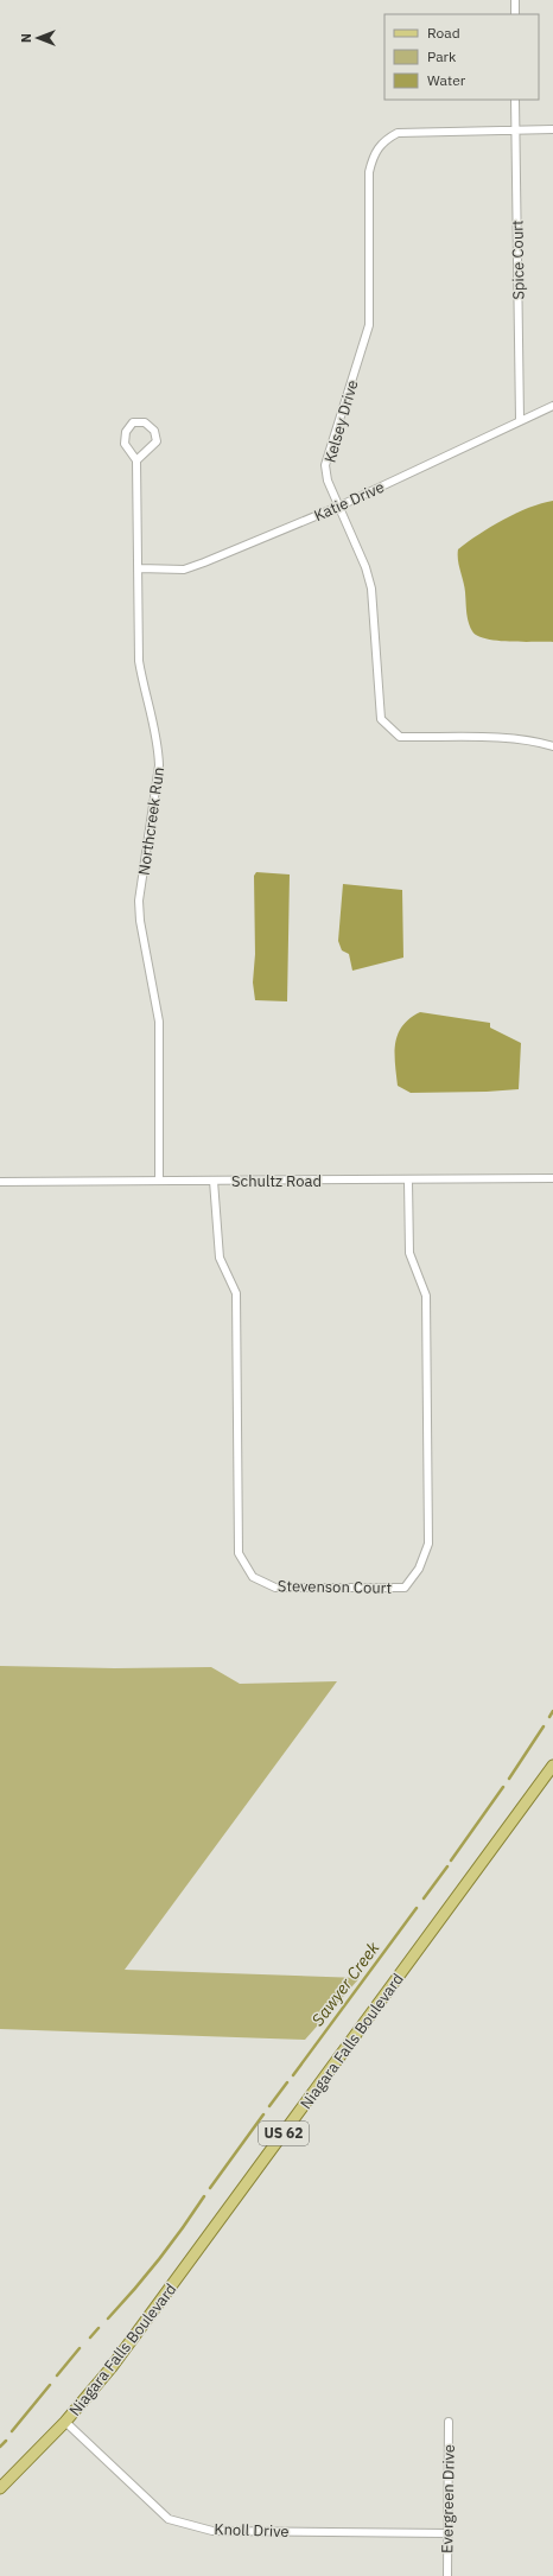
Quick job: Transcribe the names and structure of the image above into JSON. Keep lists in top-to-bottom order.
{
  "streets": {
    "main road": ["Niagara Falls Boulevard", "US 62"],
    "street": [
      "Spice Court",
      "Kelsey Drive",
      "Katie Drive",
      "Northcreek Run",
      "Schultz Road",
      "Stevenson Court",
      "Evergreen Drive",
      "Knoll Drive"
    ]
  },
  "crossings": [
    ["Spice Court", "Kelsey Drive"],
    ["Spice Court", "Katie Drive"],
    ["Kelsey Drive", "Katie Drive"],
    ["Katie Drive", "Northcreek Run"],
    ["Northcreek Run", "Schultz Road"],
    ["Schultz Road", "Stevenson Court"],
    ["Niagara Falls Boulevard", "Knoll Drive"],
    ["Evergreen Drive", "Knoll Drive"]
  ],
  "water": ["Sawyer Creek"],
  "legend": ["Road", "Park", "Water"],
  "north": "left"
}
